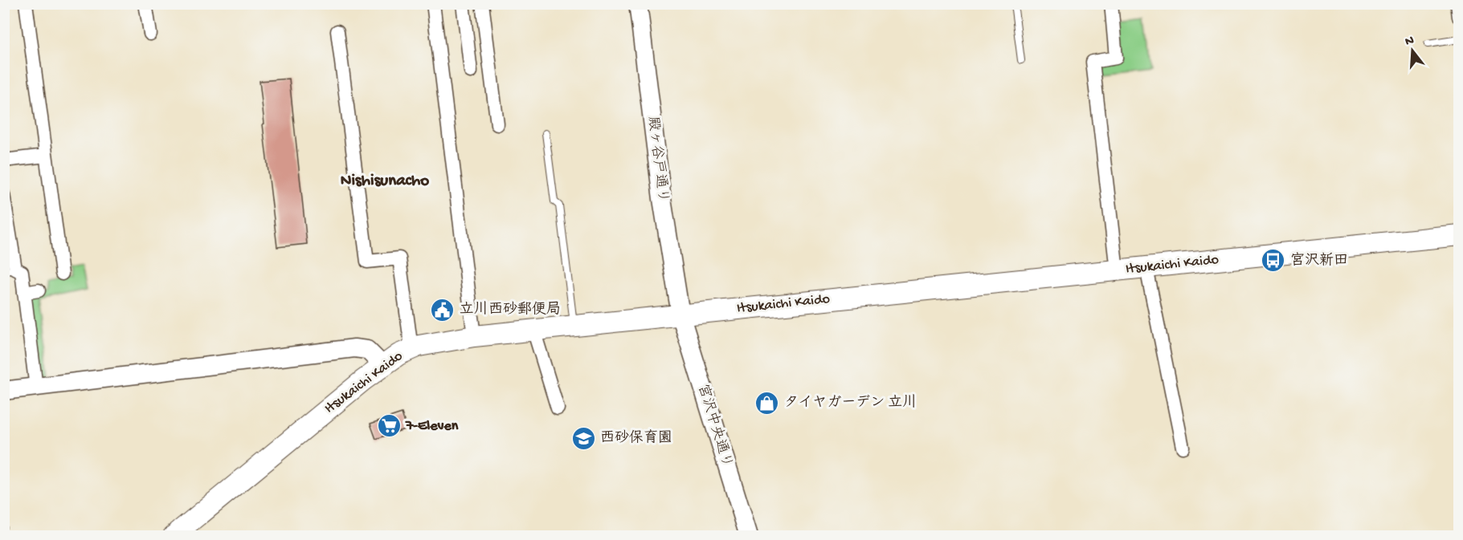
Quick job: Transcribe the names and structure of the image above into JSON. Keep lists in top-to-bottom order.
{
  "streets": {
    "main road": ["Itsukaichi Kaido"],
    "street": ["殿ヶ谷戸通り", "宮沢中央通り"]
  },
  "crossings": [
    ["殿ヶ谷戸通り", "Itsukaichi Kaido"],
    ["殿ヶ谷戸通り", "宮沢中央通り"],
    ["Itsukaichi Kaido", "宮沢中央通り"]
  ],
  "districts": ["Nishisunacho"],
  "places": {
    "bus stop": ["宮沢新田"],
    "public building": ["立川西砂郵便局"],
    "shop": ["タイヤガーデン 立川"],
    "supermarket": ["7-Eleven"],
    "school or university": ["西砂保育園"]
  },
  "north": "top"
}
